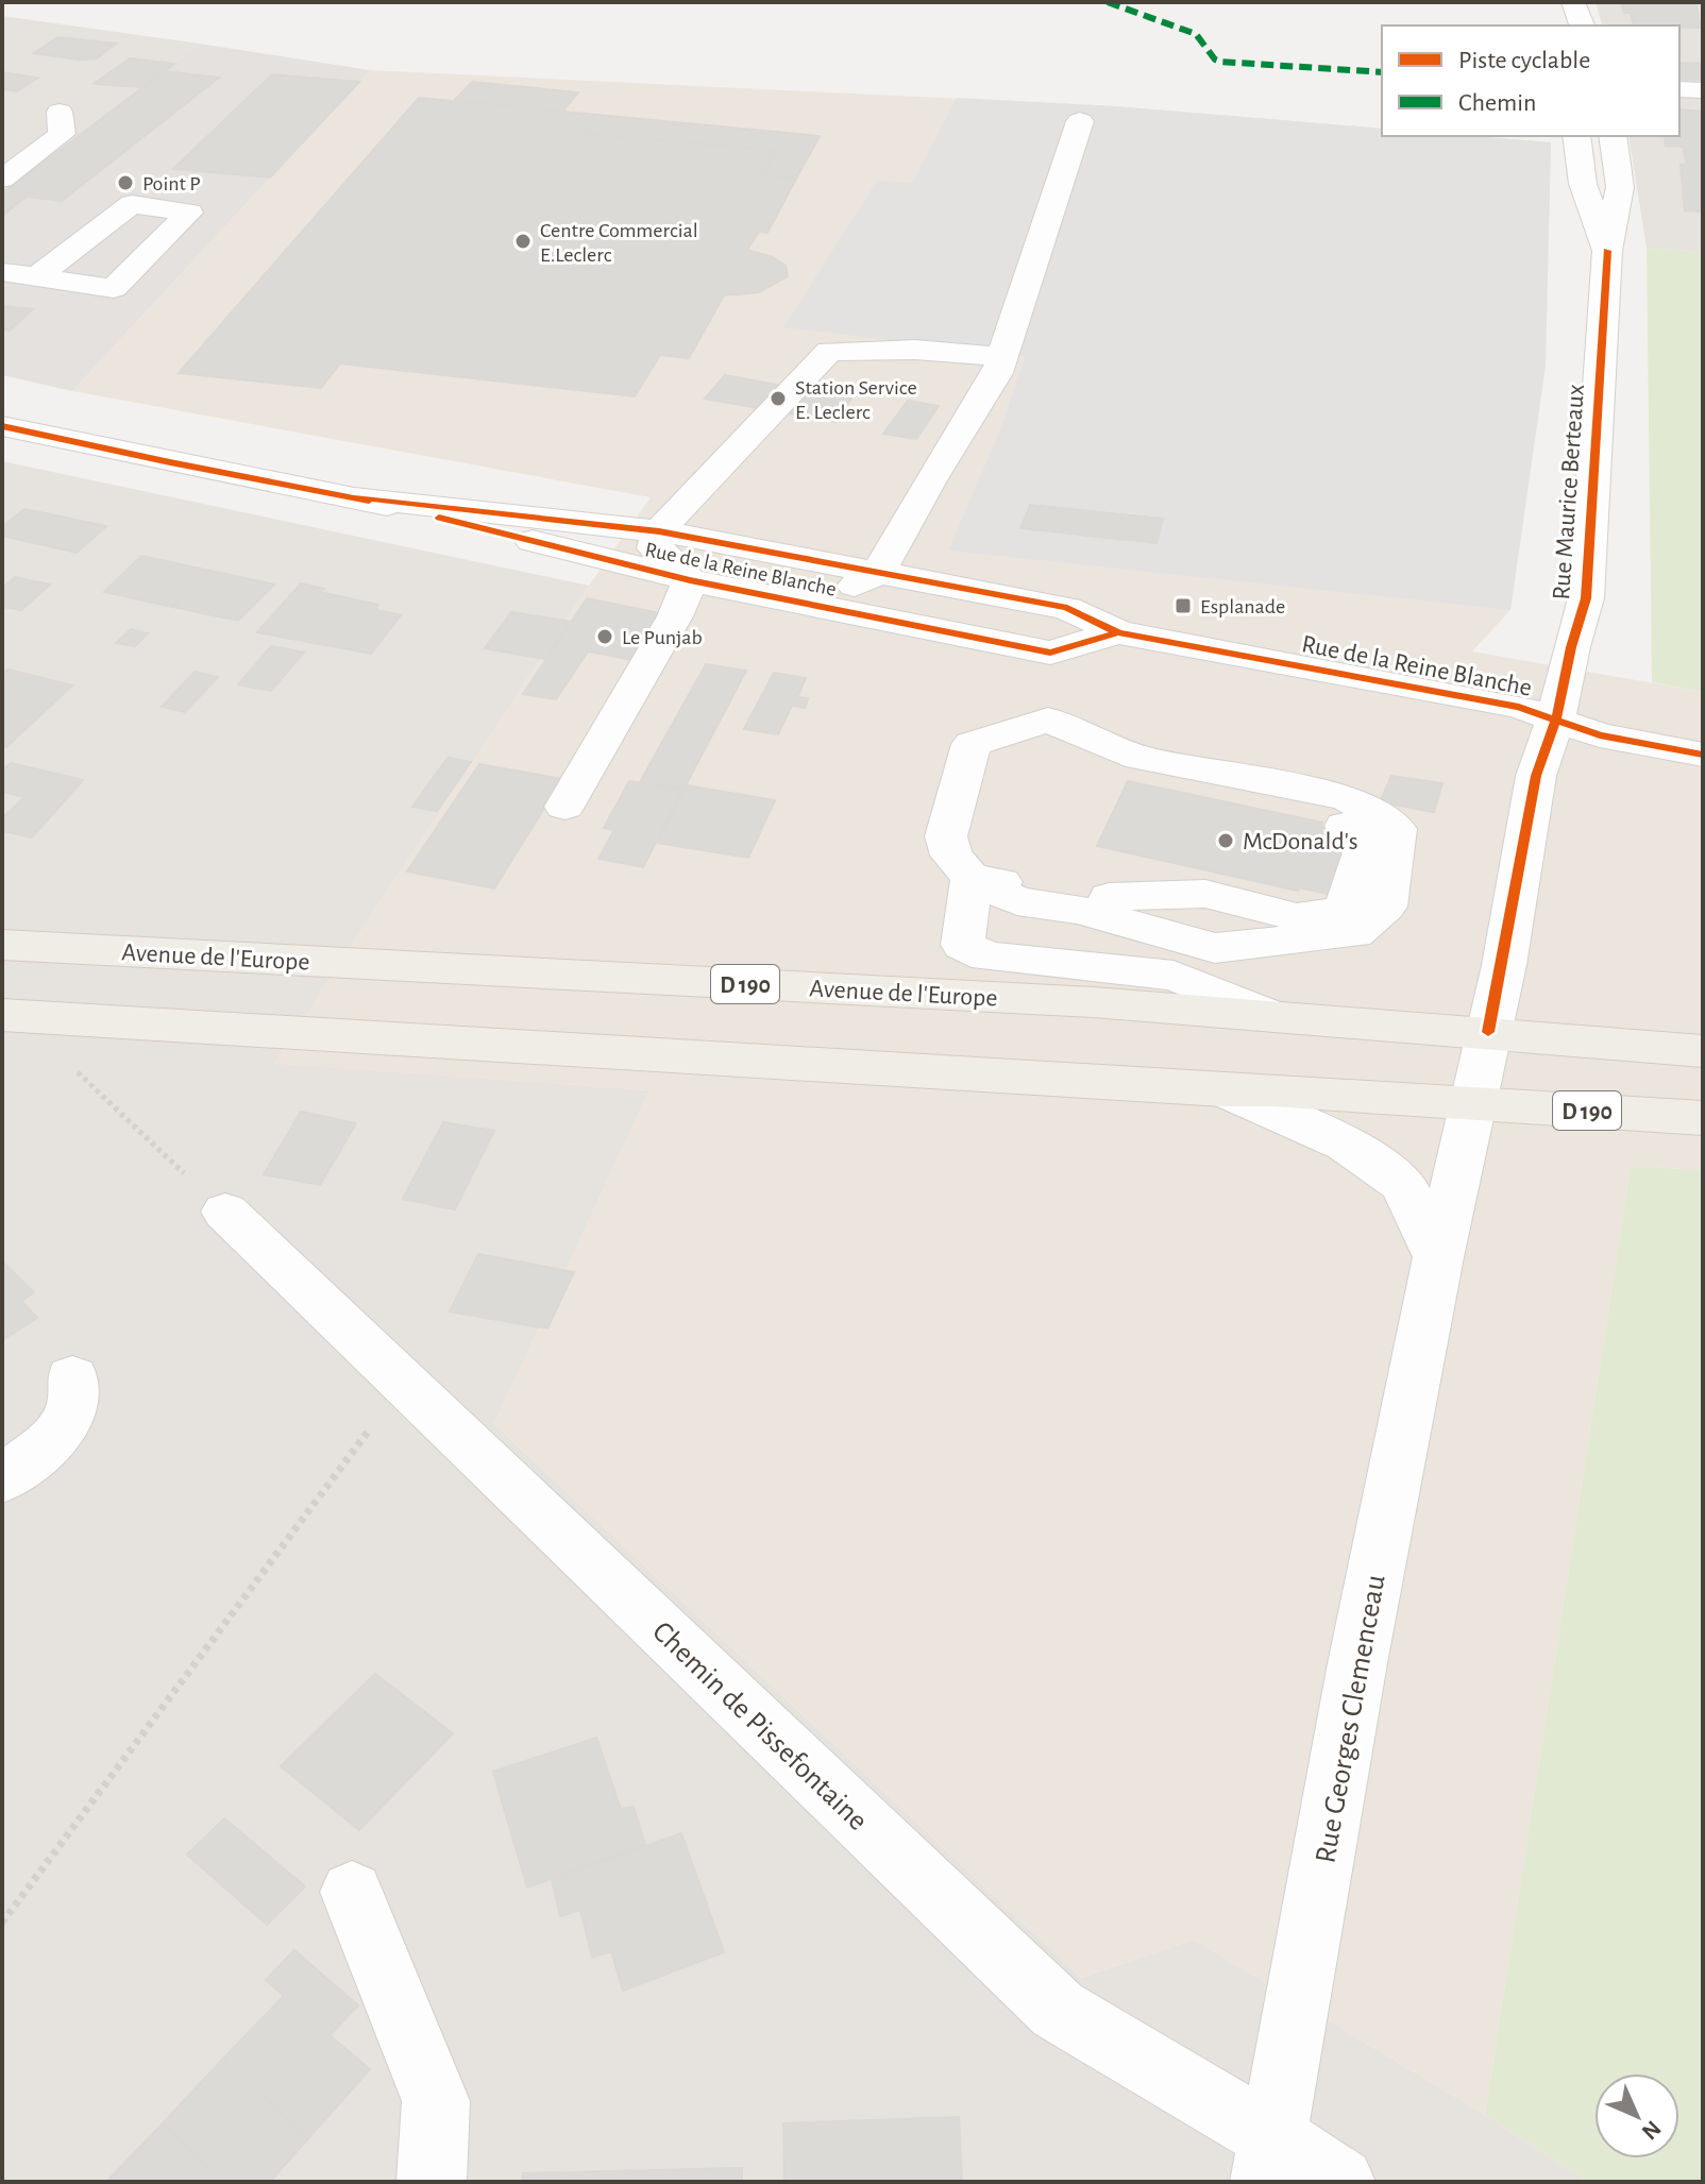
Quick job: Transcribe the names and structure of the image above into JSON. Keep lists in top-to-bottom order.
{
  "streets": {
    "main road": ["Avenue de l'Europe", "D 190"],
    "street": [
      "Rue Maurice Berteaux",
      "Rue de la Reine Blanche",
      "Rue Georges Clemenceau",
      "Chemin de Pissefontaine"
    ]
  },
  "crossings": [
    ["Rue Maurice Berteaux", "Rue de la Reine Blanche"],
    ["Rue Maurice Berteaux", "Avenue de l'Europe"],
    ["Rue Maurice Berteaux", "D 190"],
    ["Rue Maurice Berteaux", "Rue Georges Clemenceau"],
    ["D 190", "Rue Georges Clemenceau"],
    ["Rue Georges Clemenceau", "Chemin de Pissefontaine"]
  ],
  "places": {
    "other": [
      "Point P",
      "Centre Commercial E.Leclerc",
      "Station Service E. Leclerc",
      "Le Punjab",
      "McDonald's"
    ],
    "transit": ["Esplanade"]
  },
  "legend": ["Piste cyclable", "Chemin"],
  "north": "bottom right"
}
